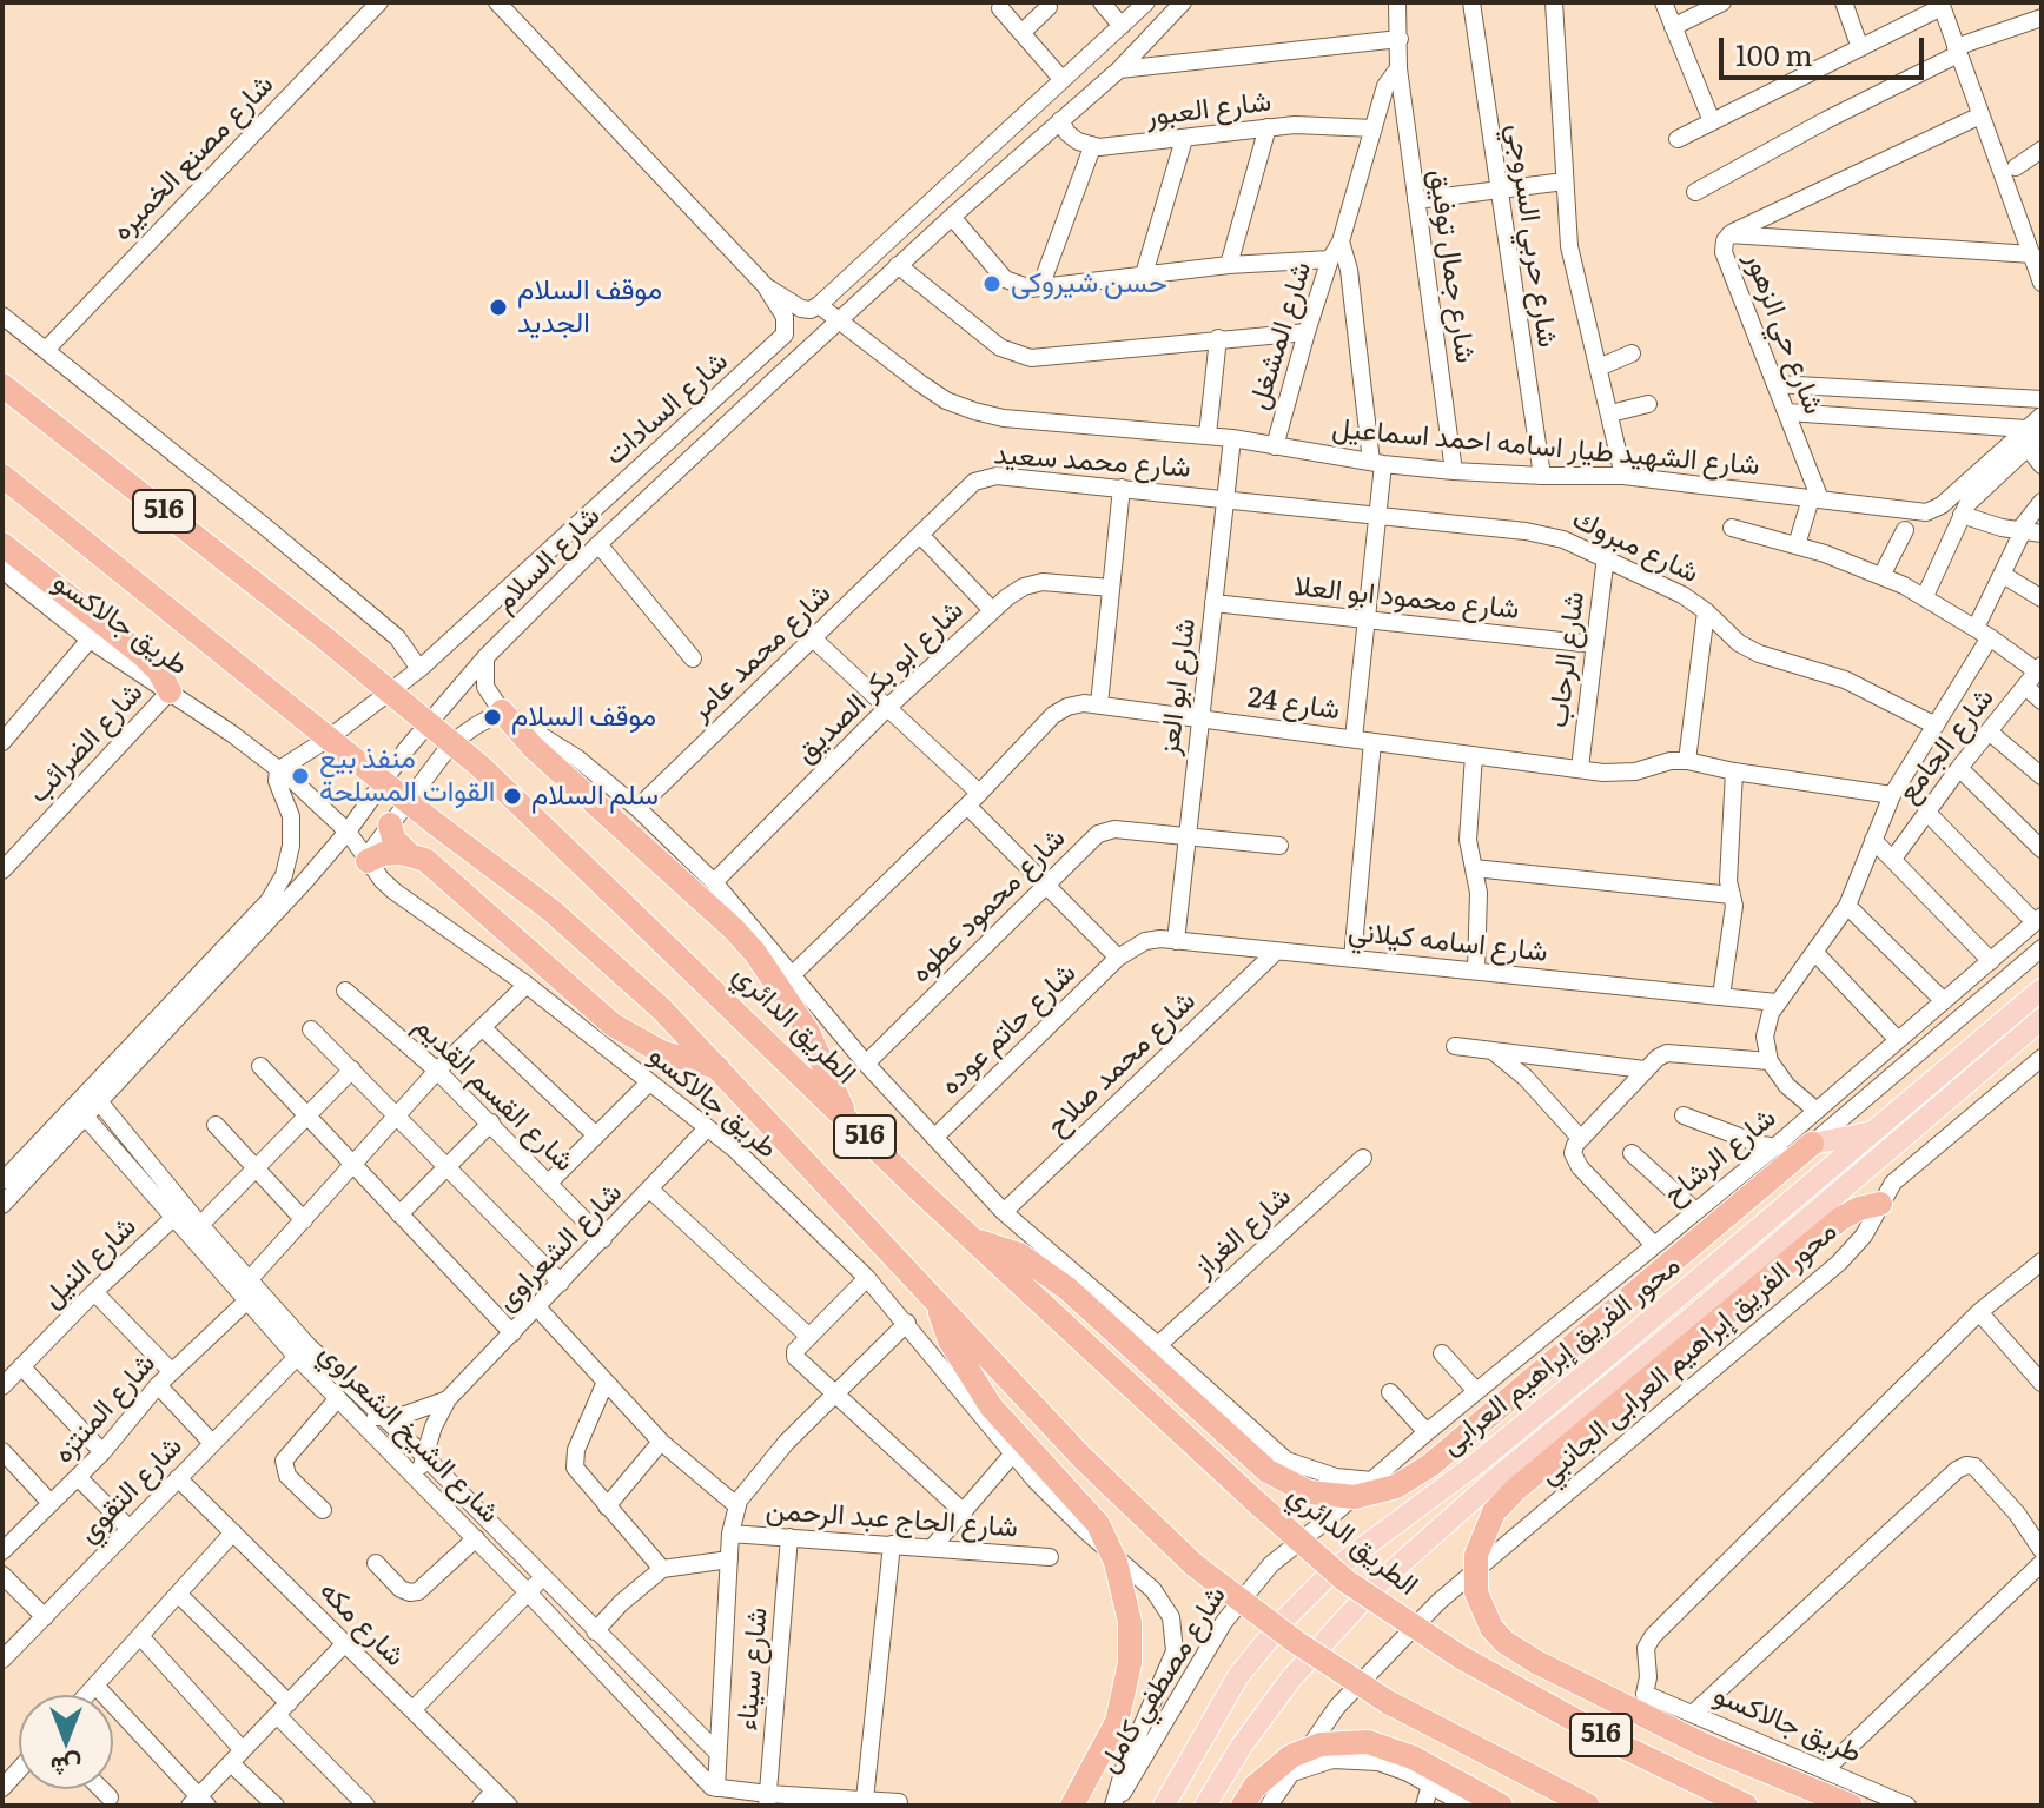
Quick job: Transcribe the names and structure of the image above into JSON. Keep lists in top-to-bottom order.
{
  "streets": {
    "highway": ["516", "الطريق الدائري"],
    "main road": ["محور الفريق إبراهيم العرابى"],
    "street": [
      "شارع العبور",
      "شارع مصنع الخميره",
      "شارع حربي السروجي",
      "شارع جمال توفيق",
      "شارع حي الزهور",
      "شارع المشغل",
      "شارع السادات",
      "شارع الشهيد طيار اسامه احمد اسماعيل",
      "شارع محمد سعيد",
      "شارع مبروك",
      "شارع السلام",
      "شارع محمود ابو العلا",
      "طريق جالاكسو",
      "شارع محمد عامر",
      "شارع الرحاب",
      "شارع ابو بكر الصديق",
      "شارع ابو العز",
      "شارع 24",
      "شارع الضرائب",
      "شارع الجامع",
      "شارع محمود عطوه",
      "شارع اسامه كيلاني",
      "شارع حاتم عوده",
      "شارع محمد صلاح",
      "شارع القسم القديم",
      "شارع الرشاح",
      "شارع الغراز",
      "شارع الشعراوى",
      "شارع النيل",
      "محور الفريق إبراهيم العرابى الجانبي",
      "شارع المنتزه",
      "شارع الشيخ الشعراوي",
      "شارع التقوي",
      "شارع الحاج عبد الرحمن",
      "شارع مكه",
      "شارع سيناء",
      "شارع مصطفي كامل"
    ]
  },
  "crossings": [
    ["شارع حربي السروجي", "شارع الشهيد طيار اسامه احمد اسماعيل"],
    ["شارع جمال توفيق", "شارع الشهيد طيار اسامه احمد اسماعيل"],
    ["شارع حي الزهور", "شارع الشهيد طيار اسامه احمد اسماعيل"],
    ["شارع المشغل", "شارع الشهيد طيار اسامه احمد اسماعيل"],
    ["شارع السادات", "شارع السلام"],
    ["شارع السادات", "طريق جالاكسو"],
    ["شارع الشهيد طيار اسامه احمد اسماعيل", "شارع السلام"],
    ["شارع الشهيد طيار اسامه احمد اسماعيل", "شارع ابو العز"],
    ["شارع محمد سعيد", "شارع مبروك"],
    ["شارع محمد سعيد", "شارع محمد عامر"],
    ["شارع محمد سعيد", "شارع ابو العز"],
    ["شارع مبروك", "شارع الرحاب"],
    ["شارع مبروك", "شارع ابو العز"],
    ["شارع السلام", "طريق جالاكسو"],
    ["شارع السلام", "شارع الشيخ الشعراوي"],
    ["شارع محمود ابو العلا", "شارع الرحاب"],
    ["شارع محمود ابو العلا", "شارع ابو العز"],
    ["طريق جالاكسو", "شارع الضرائب"],
    ["طريق جالاكسو", "شارع الشعراوى"],
    ["طريق جالاكسو", "شارع مصطفي كامل"],
    ["شارع الرحاب", "شارع 24"],
    ["شارع ابو العز", "شارع 24"],
    ["شارع ابو العز", "شارع محمود عطوه"],
    ["شارع ابو العز", "شارع اسامه كيلاني"],
    ["شارع اسامه كيلاني", "شارع حاتم عوده"],
    ["شارع اسامه كيلاني", "شارع محمد صلاح"],
    ["شارع القسم القديم", "شارع الشعراوى"],
    ["شارع الرشاح", "شارع مصطفي كامل"],
    ["شارع الشعراوى", "شارع الشيخ الشعراوي"],
    ["شارع النيل", "شارع الشيخ الشعراوي"],
    ["شارع المنتزه", "شارع الشيخ الشعراوي"],
    ["شارع الشيخ الشعراوي", "شارع التقوي"],
    ["شارع التقوي", "شارع مكه"],
    ["شارع الحاج عبد الرحمن", "شارع سيناء"]
  ],
  "places": [
    "حسن شيروكى",
    "موقف السلام الجديد",
    "موقف السلام",
    "منفذ بيع القوات المسلحة",
    "سلم السلام"
  ],
  "scale_bar": "100 m",
  "north": "bottom"
}
